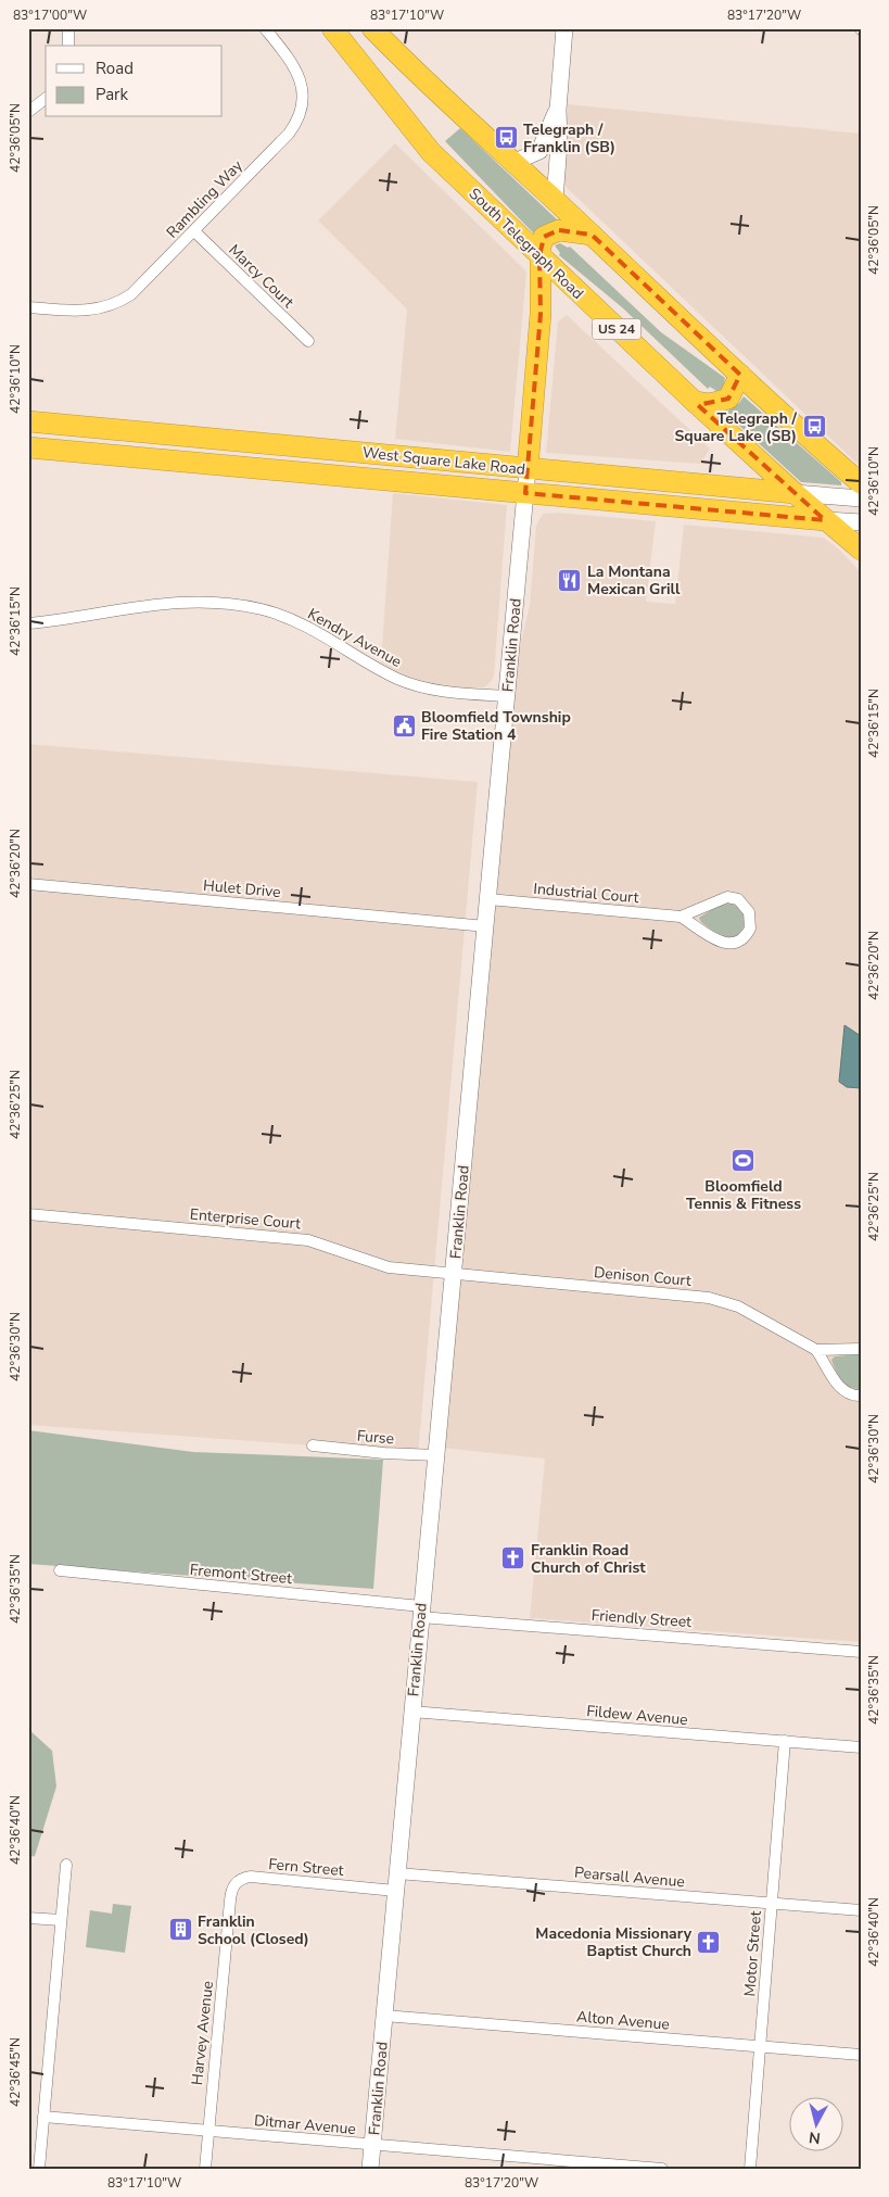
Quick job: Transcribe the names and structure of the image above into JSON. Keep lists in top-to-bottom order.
{
  "streets": {
    "highway": [
      "South Telegraph Road",
      "US 24",
      "West Square Lake Road",
      "Franklin Road"
    ],
    "street": [
      "Rambling Way",
      "Marcy Court",
      "Kendry Avenue",
      "Hulet Drive",
      "Industrial Court",
      "Enterprise Court",
      "Denison Court",
      "Furse",
      "Fremont Street",
      "Friendly Street",
      "Fildew Avenue",
      "Fern Street",
      "Pearsall Avenue",
      "Motor Street",
      "Alton Avenue",
      "Harvey Avenue",
      "Ditmar Avenue"
    ]
  },
  "crossings": [
    ["Rambling Way", "Marcy Court"],
    ["South Telegraph Road", "West Square Lake Road"],
    ["South Telegraph Road", "Franklin Road"],
    ["West Square Lake Road", "Franklin Road"],
    ["Kendry Avenue", "Franklin Road"],
    ["Franklin Road", "Hulet Drive"],
    ["Franklin Road", "Industrial Court"],
    ["Franklin Road", "Enterprise Court"],
    ["Franklin Road", "Denison Court"],
    ["Franklin Road", "Furse"],
    ["Franklin Road", "Fremont Street"],
    ["Franklin Road", "Friendly Street"],
    ["Franklin Road", "Fildew Avenue"],
    ["Franklin Road", "Fern Street"],
    ["Franklin Road", "Pearsall Avenue"],
    ["Franklin Road", "Alton Avenue"],
    ["Franklin Road", "Ditmar Avenue"],
    ["Enterprise Court", "Denison Court"],
    ["Fremont Street", "Friendly Street"],
    ["Fildew Avenue", "Motor Street"],
    ["Fern Street", "Harvey Avenue"],
    ["Pearsall Avenue", "Motor Street"],
    ["Motor Street", "Alton Avenue"],
    ["Harvey Avenue", "Ditmar Avenue"]
  ],
  "places": {
    "bus stop": ["Telegraph / Franklin (SB)", "Telegraph / Square Lake (SB)"],
    "restaurant": ["La Montana Mexican Grill"],
    "public building": ["Bloomfield Township Fire Station 4"],
    "sports": ["Bloomfield Tennis & Fitness"],
    "church": ["Franklin Road Church of Christ", "Macedonia Missionary Baptist Church"],
    "building": ["Franklin School (Closed)"]
  },
  "legend": ["Road", "Park"],
  "north": "bottom",
  "coordinates": [
    "83°17'00\"W",
    "83°17'10\"W",
    "83°17'20\"W",
    "42°36'05\"N",
    "42°36'10\"N",
    "42°36'15\"N",
    "42°36'20\"N",
    "42°36'25\"N",
    "42°36'30\"N",
    "42°36'35\"N",
    "42°36'40\"N",
    "42°36'45\"N"
  ]
}
